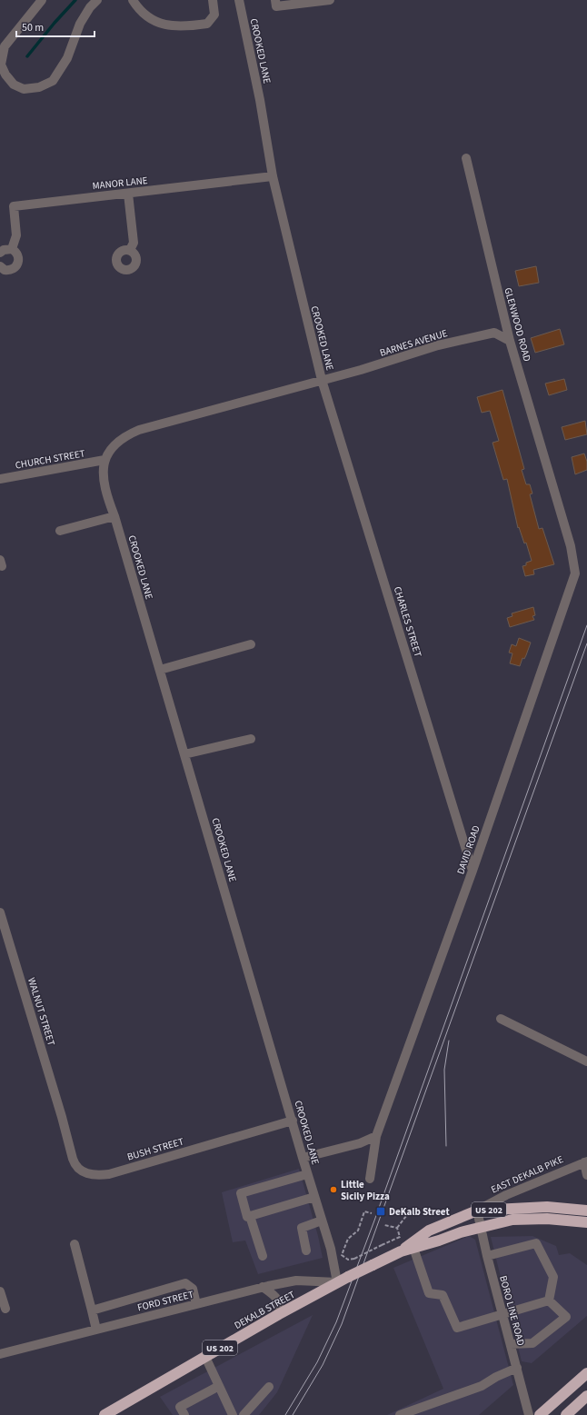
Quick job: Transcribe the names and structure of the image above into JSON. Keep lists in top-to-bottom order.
{
  "streets": {
    "highway": ["US 202", "DEKALB STREET"],
    "street": [
      "CROOKED LANE",
      "MANOR LANE",
      "GLENWOOD ROAD",
      "BARNES AVENUE",
      "CHURCH STREET",
      "CHARLES STREET",
      "DAVID ROAD",
      "WALNUT STREET",
      "BUSH STREET",
      "EAST DEKALB PIKE",
      "FORD STREET",
      "BORO LINE ROAD"
    ]
  },
  "crossings": [
    ["CROOKED LANE", "MANOR LANE"],
    ["CROOKED LANE", "BARNES AVENUE"],
    ["CROOKED LANE", "CHURCH STREET"],
    ["CROOKED LANE", "CHARLES STREET"],
    ["CROOKED LANE", "BUSH STREET"],
    ["CROOKED LANE", "FORD STREET"],
    ["CROOKED LANE", "DEKALB STREET"],
    ["GLENWOOD ROAD", "BARNES AVENUE"],
    ["GLENWOOD ROAD", "DAVID ROAD"],
    ["BARNES AVENUE", "CHARLES STREET"],
    ["CHARLES STREET", "DAVID ROAD"],
    ["WALNUT STREET", "BUSH STREET"],
    ["EAST DEKALB PIKE", "DEKALB STREET"],
    ["EAST DEKALB PIKE", "BORO LINE ROAD"],
    ["FORD STREET", "DEKALB STREET"],
    ["DEKALB STREET", "BORO LINE ROAD"]
  ],
  "places": {
    "other": ["Little Sicily Pizza"],
    "transit": ["DeKalb Street"]
  },
  "scale_bar": "50 m"
}
